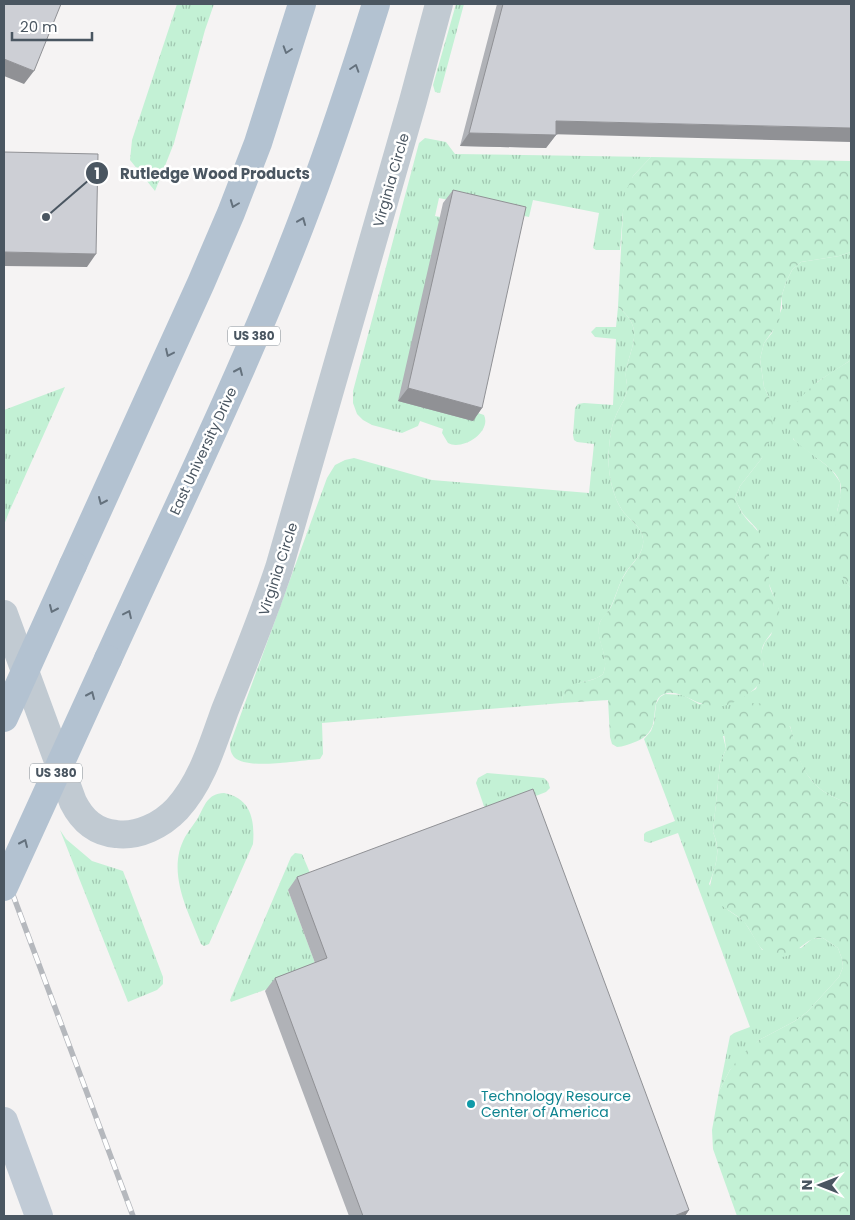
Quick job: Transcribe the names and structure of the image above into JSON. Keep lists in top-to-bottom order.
{
  "streets": {
    "main road": ["US 380", "East University Drive"],
    "street": ["Virginia Circle"]
  },
  "places": ["Rutledge Wood Products", "Technology Resource Center of America"],
  "scale_bar": "20 m",
  "north": "left"
}
